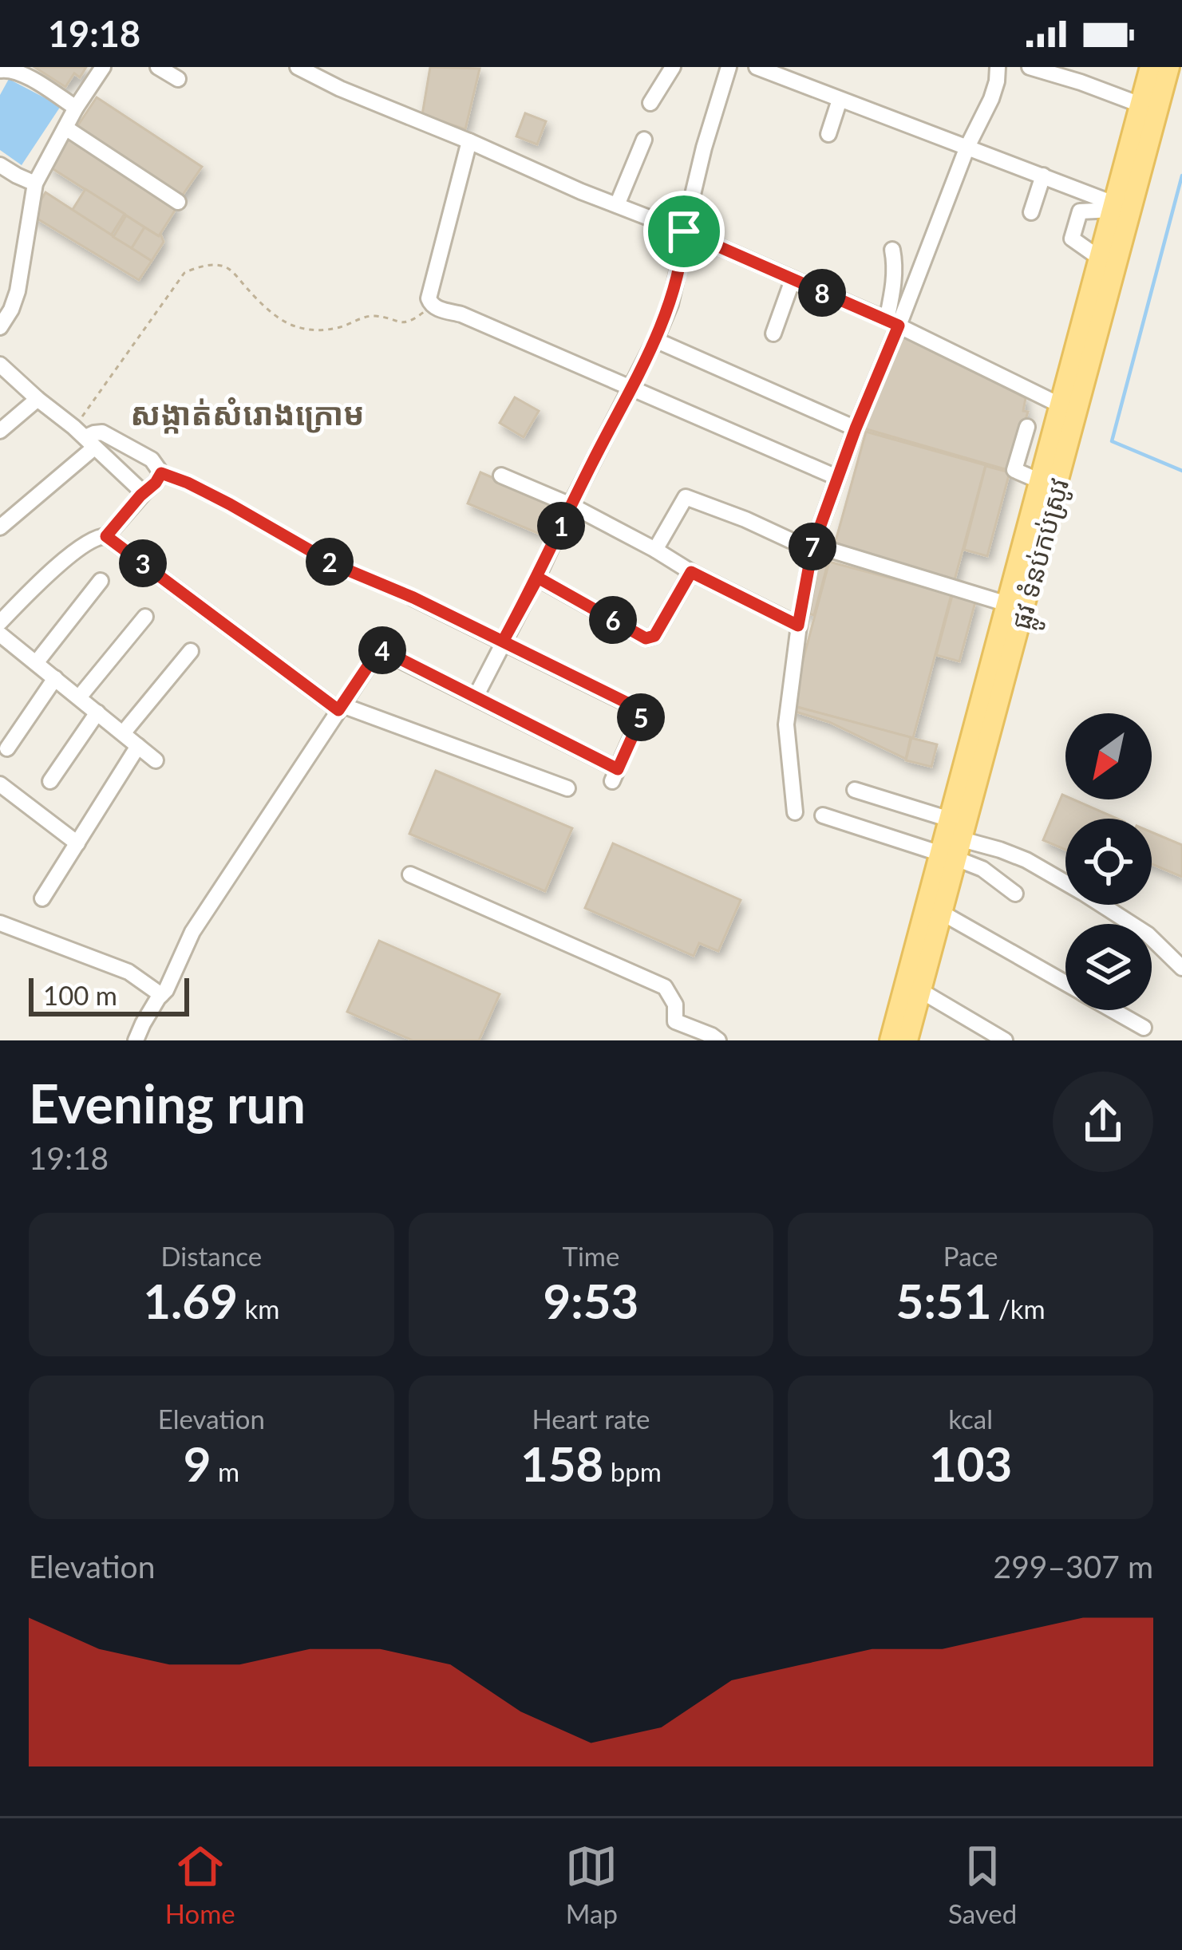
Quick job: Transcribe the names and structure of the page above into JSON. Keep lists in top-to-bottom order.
{
  "streets": {
    "main road": ["ផ្លូវ ទំនប់កប់ស្រូវ"]
  },
  "districts": ["សង្កាត់សំរោងក្រោម"],
  "scale_bar": "100 m",
  "north": "bottom left",
  "page": {
    "status": "19:18",
    "pins": [
      "8",
      "1",
      "7",
      "2",
      "3",
      "6",
      "4",
      "5"
    ],
    "scale": "100 m",
    "heading": ["Evening run", "19:18"],
    "stats": [
      ["Distance", "1.69 km"],
      ["Time", "9:53"],
      ["Pace", "5:51 /km"],
      ["Elevation", "9 m"],
      ["Heart rate", "158 bpm"],
      ["kcal", "103"]
    ],
    "chart": ["Elevation", "299–307 m"],
    "tabs": ["Home", "Map", "Saved"]
  }
}
